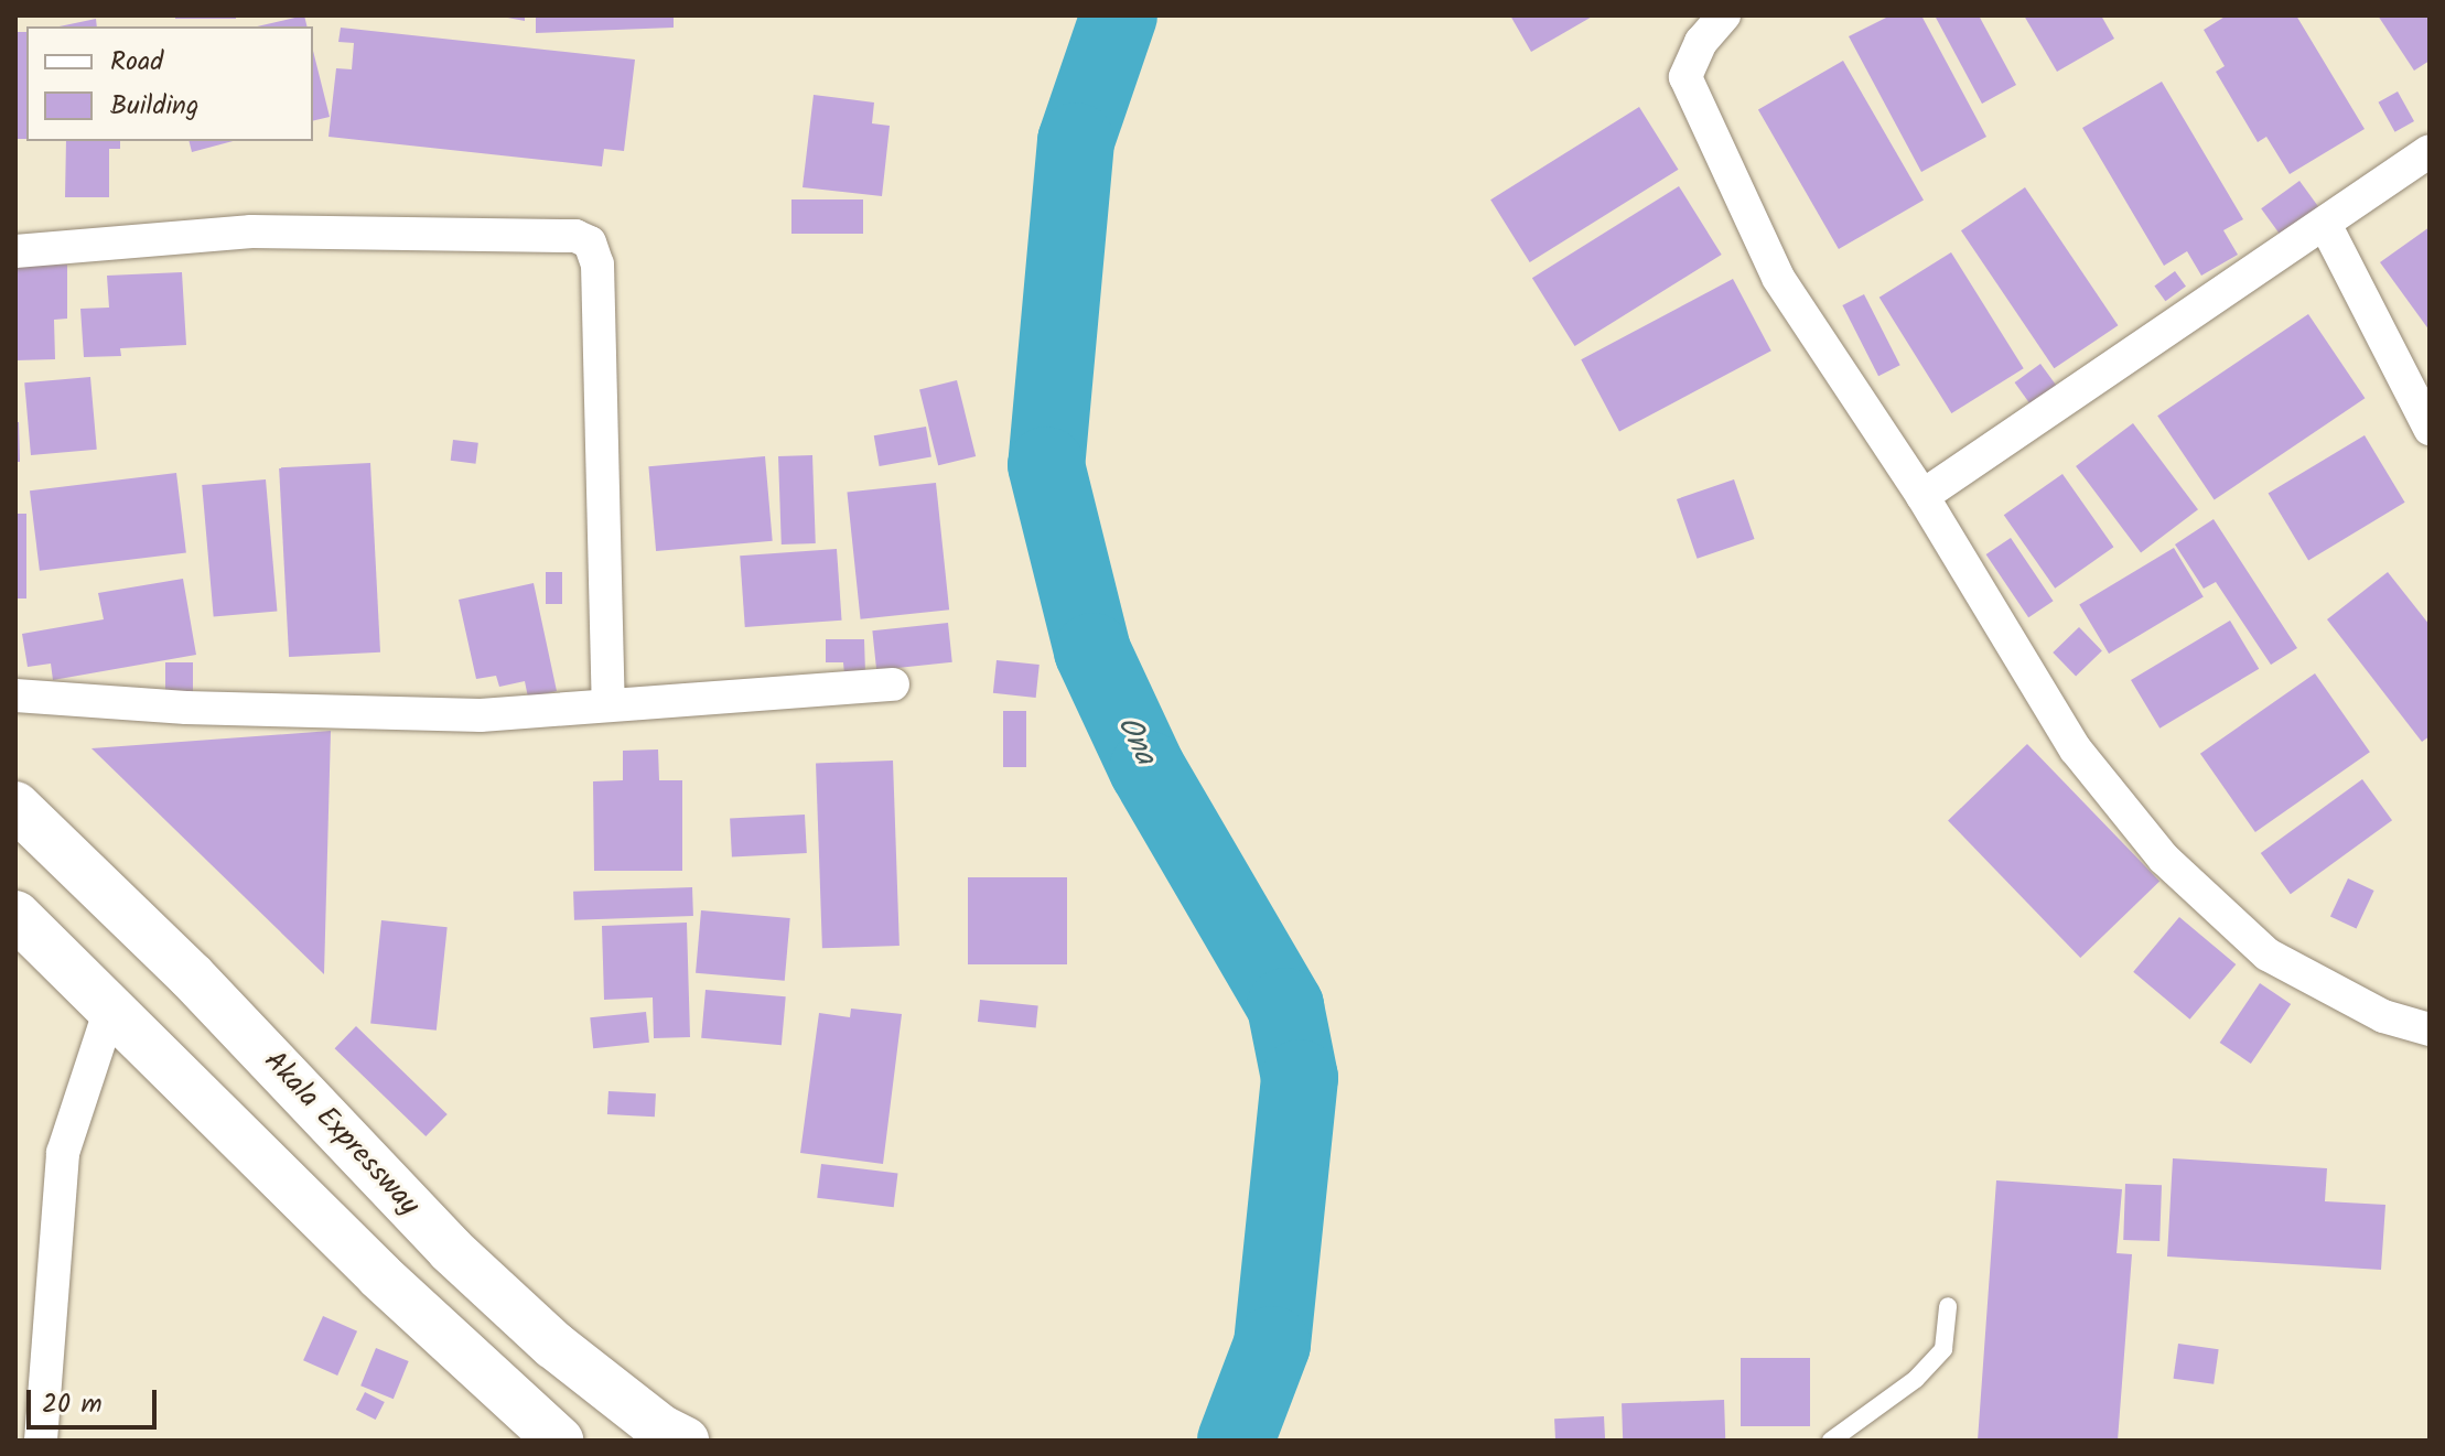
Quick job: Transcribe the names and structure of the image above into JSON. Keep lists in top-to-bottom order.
{
  "streets": {
    "main road": ["Akala Expressway"]
  },
  "water": ["Ona"],
  "legend": ["Road", "Building"],
  "scale_bar": "20 m"
}
